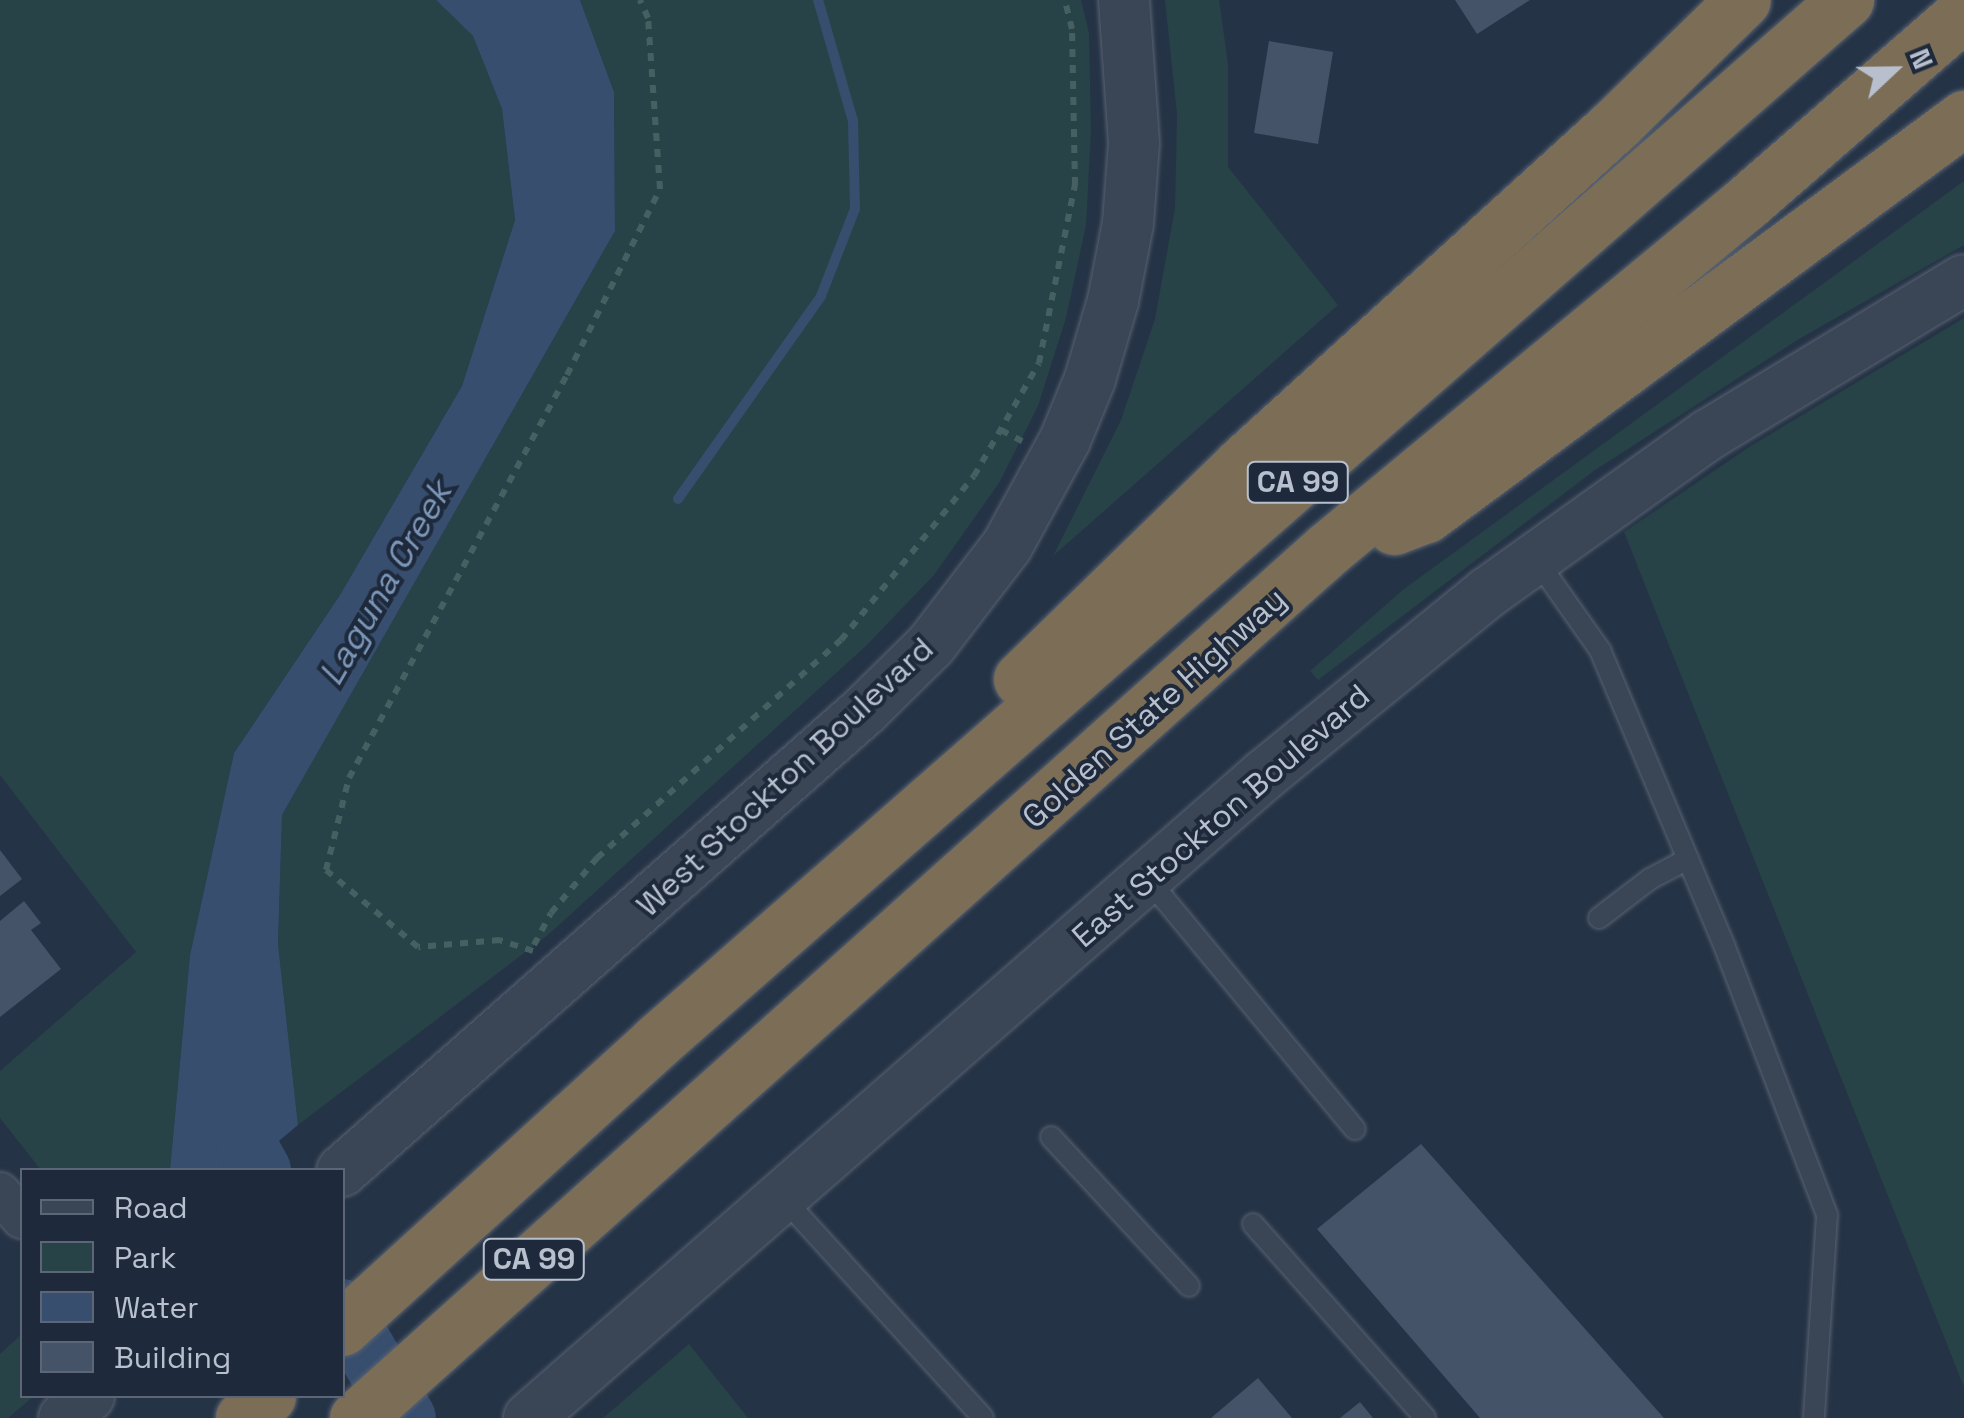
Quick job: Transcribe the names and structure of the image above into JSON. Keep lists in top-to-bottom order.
{
  "streets": {
    "highway": ["CA 99", "Golden State Highway"],
    "street": ["West Stockton Boulevard", "East Stockton Boulevard"]
  },
  "water": ["Laguna Creek"],
  "legend": [
    "Road",
    "Park",
    "Water",
    "Building"
  ],
  "north": "right"
}
